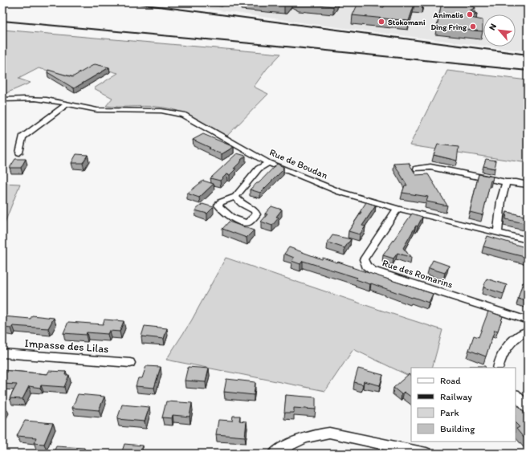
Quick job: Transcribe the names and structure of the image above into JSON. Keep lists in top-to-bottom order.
{
  "streets": {
    "street": ["Rue de Boudan", "Rue des Romarins", "Impasse des Lilas"]
  },
  "crossings": [
    ["Rue de Boudan", "Rue des Romarins"]
  ],
  "places": ["Animalis", "Stokomani", "Ding Fring"],
  "legend": [
    "Road",
    "Railway",
    "Park",
    "Building"
  ],
  "north": "top left"
}
